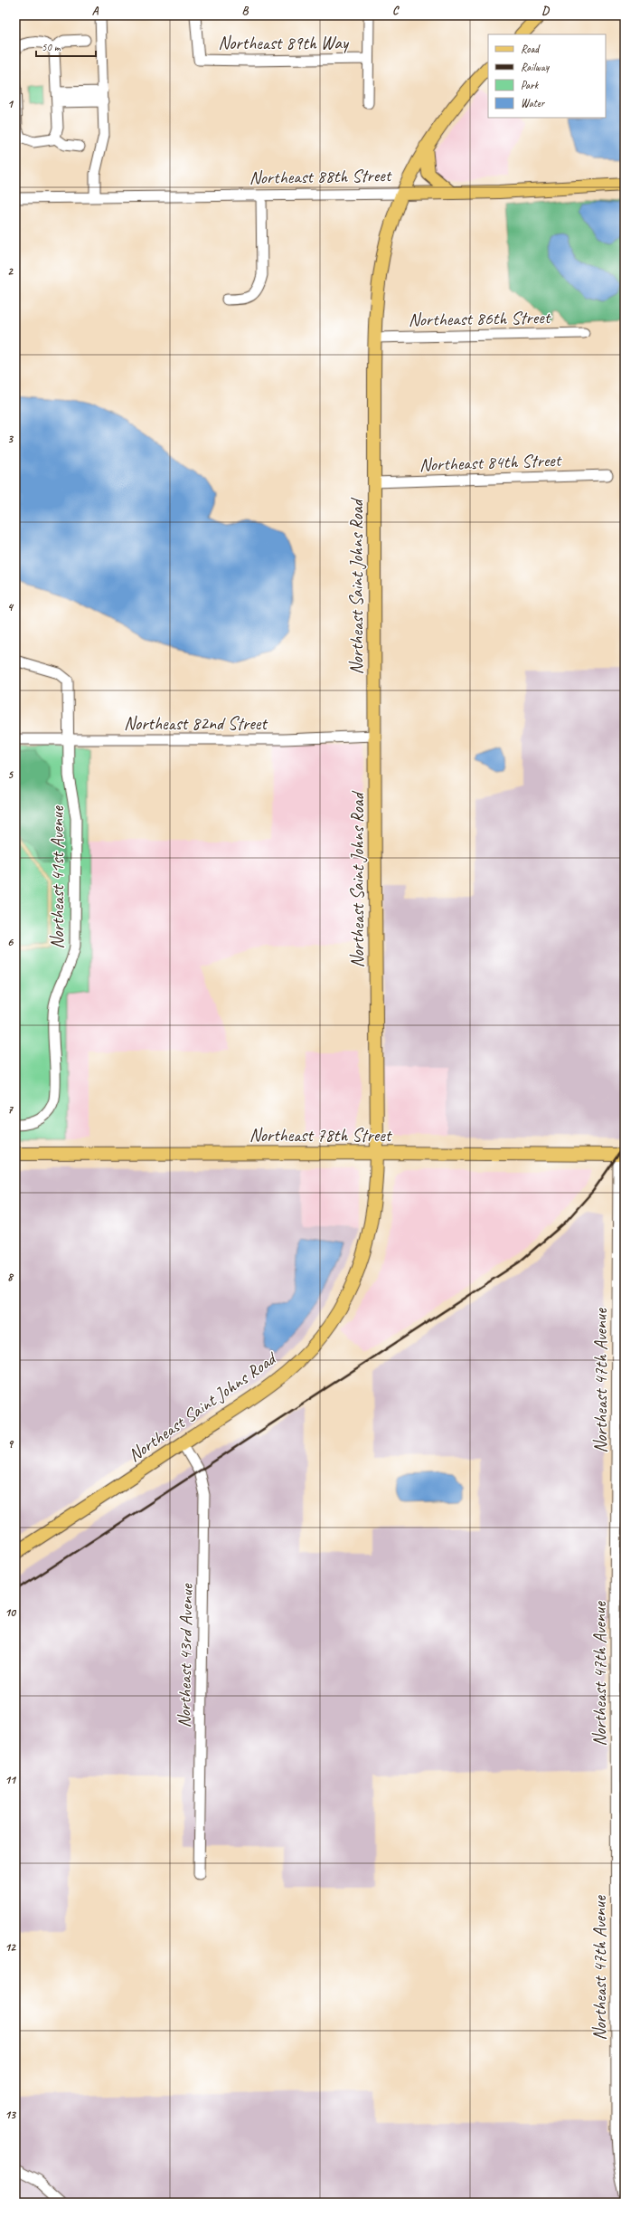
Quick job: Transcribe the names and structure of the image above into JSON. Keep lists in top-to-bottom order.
{
  "streets": {
    "main road": ["Northeast 88th Street", "Northeast Saint Johns Road", "Northeast 78th Street"],
    "street": [
      "Northeast 89th Way",
      "Northeast 86th Street",
      "Northeast 84th Street",
      "Northeast 82nd Street",
      "Northeast 41st Avenue",
      "Northeast 47th Avenue",
      "Northeast 43rd Avenue"
    ]
  },
  "crossings": [
    ["Northeast 88th Street", "Northeast Saint Johns Road"],
    ["Northeast 86th Street", "Northeast Saint Johns Road"],
    ["Northeast 84th Street", "Northeast Saint Johns Road"],
    ["Northeast Saint Johns Road", "Northeast 82nd Street"],
    ["Northeast Saint Johns Road", "Northeast 78th Street"],
    ["Northeast Saint Johns Road", "Northeast 43rd Avenue"],
    ["Northeast 82nd Street", "Northeast 41st Avenue"],
    ["Northeast 78th Street", "Northeast 47th Avenue"]
  ],
  "legend": [
    "Road",
    "Railway",
    "Park",
    "Water"
  ],
  "scale_bar": "50 m",
  "grid": {
    "columns": [
      "A",
      "B",
      "C",
      "D"
    ],
    "rows": [
      "1",
      "2",
      "3",
      "4",
      "5",
      "6",
      "7",
      "8",
      "9",
      "10",
      "11",
      "12",
      "13"
    ]
  }
}
